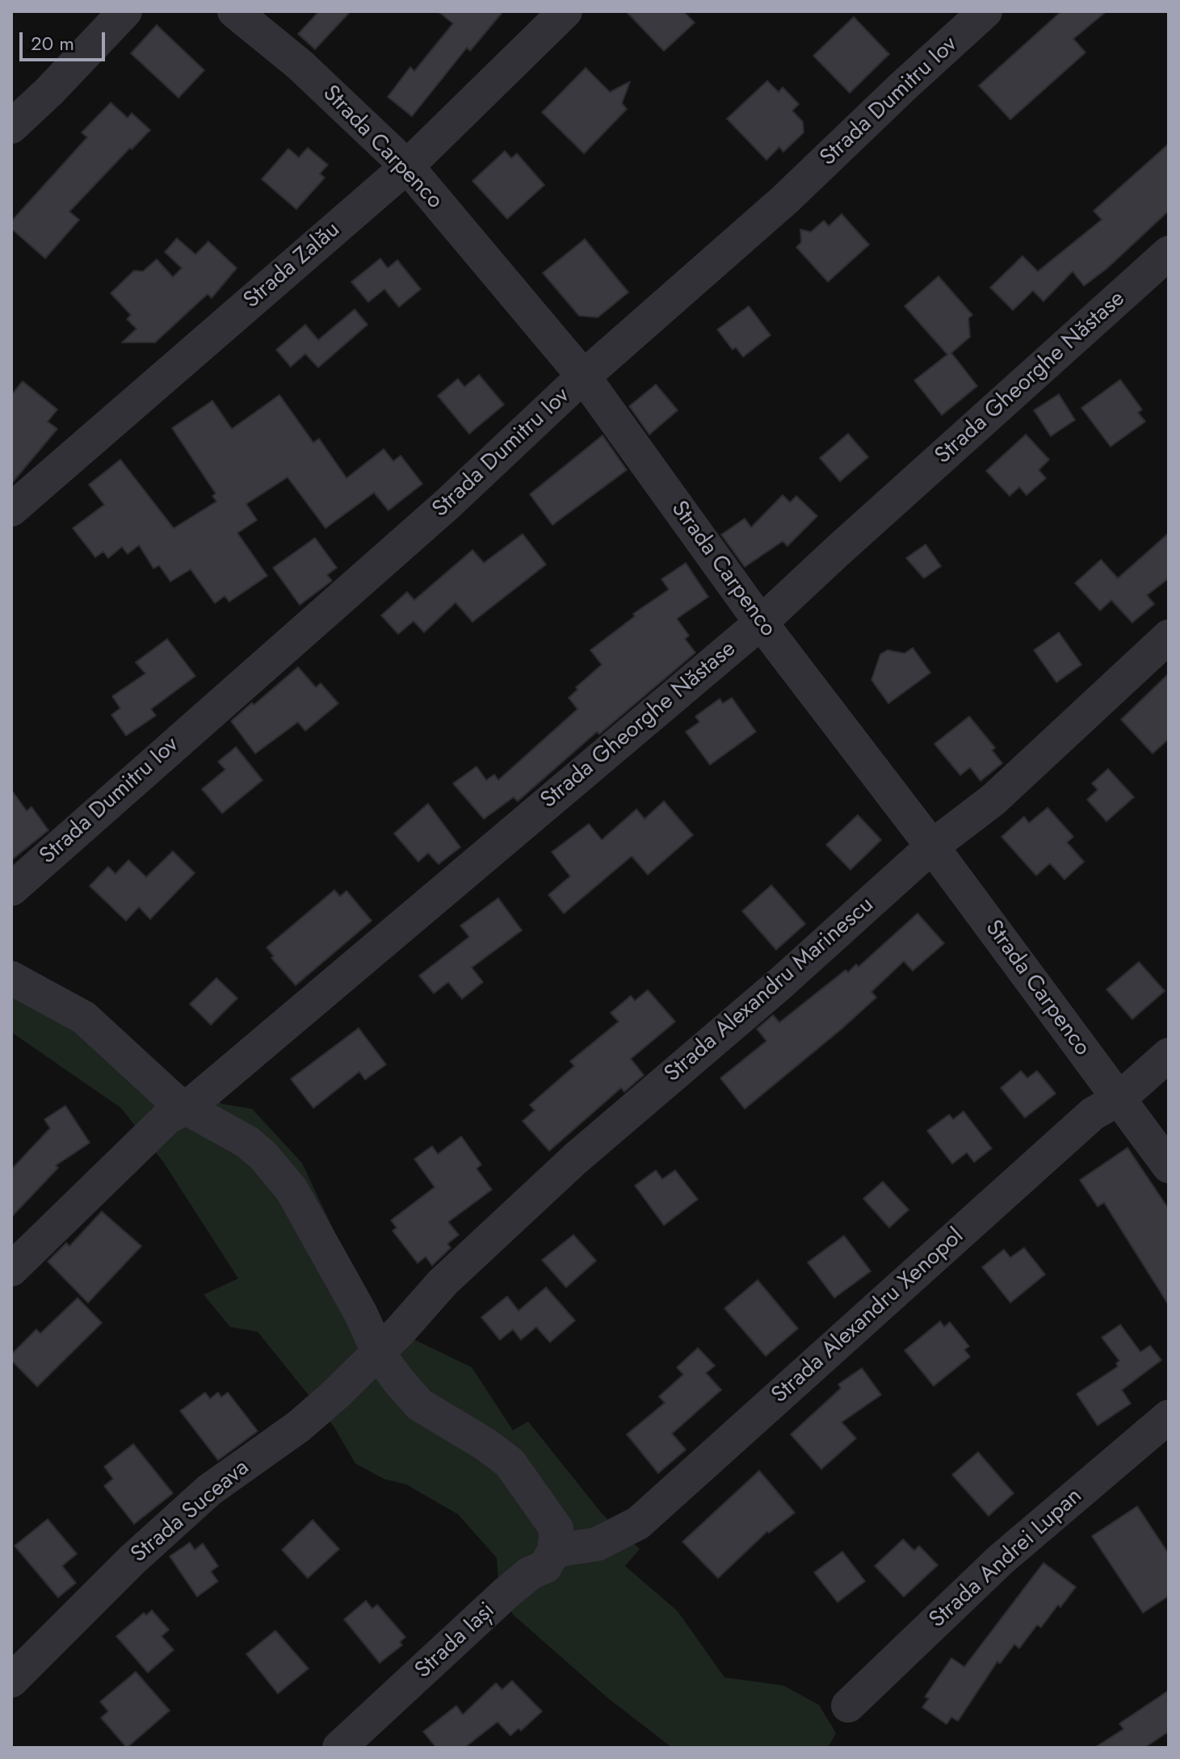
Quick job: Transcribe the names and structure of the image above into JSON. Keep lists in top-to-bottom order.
{
  "streets": {
    "street": [
      "Strada Dumitru Iov",
      "Strada Carpenco",
      "Strada Zalău",
      "Strada Gheorghe Năstase",
      "Strada Alexandru Marinescu",
      "Strada Alexandru Xenopol",
      "Strada Suceava",
      "Strada Andrei Lupan",
      "Strada Iași"
    ]
  },
  "crossings": [
    ["Strada Dumitru Iov", "Strada Carpenco"],
    ["Strada Carpenco", "Strada Zalău"],
    ["Strada Carpenco", "Strada Gheorghe Năstase"],
    ["Strada Carpenco", "Strada Alexandru Marinescu"],
    ["Strada Carpenco", "Strada Alexandru Xenopol"],
    ["Strada Alexandru Marinescu", "Strada Suceava"],
    ["Strada Alexandru Xenopol", "Strada Iași"]
  ],
  "scale_bar": "20 m"
}
